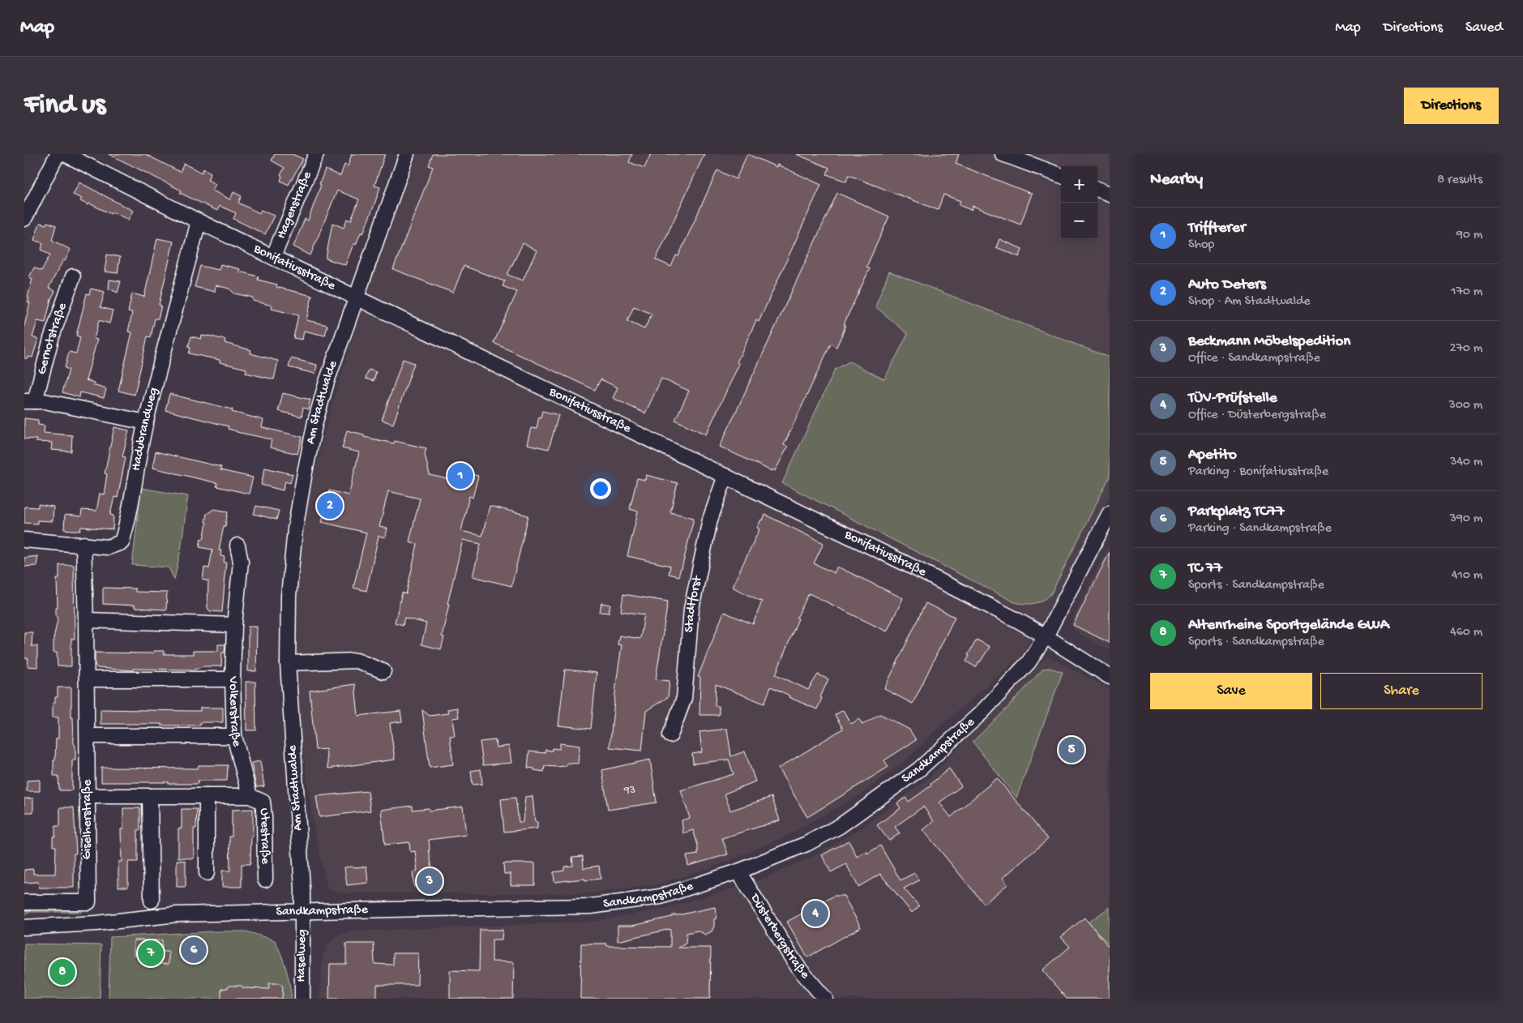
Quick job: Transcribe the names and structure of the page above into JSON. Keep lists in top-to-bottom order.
{
  "streets": {
    "street": [
      "Hagenstraße",
      "Bonifatiusstraße",
      "Gernotstraße",
      "Am Stadtwalde",
      "Hadubrandweg",
      "Stadtforst",
      "Volkerstraße",
      "Sandkampstraße",
      "Giselherstraße",
      "Utestraße",
      "Düsterbergstraße",
      "Haselweg"
    ]
  },
  "crossings": [
    ["Hagenstraße", "Bonifatiusstraße"],
    ["Bonifatiusstraße", "Am Stadtwalde"],
    ["Bonifatiusstraße", "Hadubrandweg"],
    ["Bonifatiusstraße", "Stadtforst"],
    ["Bonifatiusstraße", "Sandkampstraße"],
    ["Gernotstraße", "Hadubrandweg"],
    ["Am Stadtwalde", "Sandkampstraße"],
    ["Am Stadtwalde", "Haselweg"],
    ["Hadubrandweg", "Giselherstraße"],
    ["Volkerstraße", "Utestraße"],
    ["Sandkampstraße", "Düsterbergstraße"],
    ["Sandkampstraße", "Haselweg"],
    ["Giselherstraße", "Utestraße"]
  ],
  "house_numbers": ["93"],
  "page": {
    "header": "Map",
    "nav": ["Map", "Directions", "Saved"],
    "buttons": [
      "Directions",
      ["Save", "Share"]
    ],
    "title": "Find us",
    "heading": ["Nearby", "8 results"],
    "map_buttons": ["+", "−"],
    "list": [
      {
        "mark": "1",
        "name": "Triffterer",
        "note": "Shop",
        "value": "90 m"
      },
      {
        "mark": "2",
        "name": "Auto Deters",
        "note": "Shop · Am Stadtwalde",
        "value": "170 m"
      },
      {
        "mark": "3",
        "name": "Beckmann Möbelspedition",
        "note": "Office · Sandkampstraße",
        "value": "270 m"
      },
      {
        "mark": "4",
        "name": "TÜV-Prüfstelle",
        "note": "Office · Düsterbergstraße",
        "value": "300 m"
      },
      {
        "mark": "5",
        "name": "Apetito",
        "note": "Parking · Bonifatiusstraße",
        "value": "340 m"
      },
      {
        "mark": "6",
        "name": "Parkplatz TC77",
        "note": "Parking · Sandkampstraße",
        "value": "390 m"
      },
      {
        "mark": "7",
        "name": "TC 77",
        "note": "Sports · Sandkampstraße",
        "value": "410 m"
      },
      {
        "mark": "8",
        "name": "Altenrheine Sportgelände GWA",
        "note": "Sports · Sandkampstraße",
        "value": "460 m"
      }
    ],
    "pins": [
      "1",
      "2",
      "5",
      "3",
      "4",
      "6",
      "7",
      "8"
    ]
  }
}
